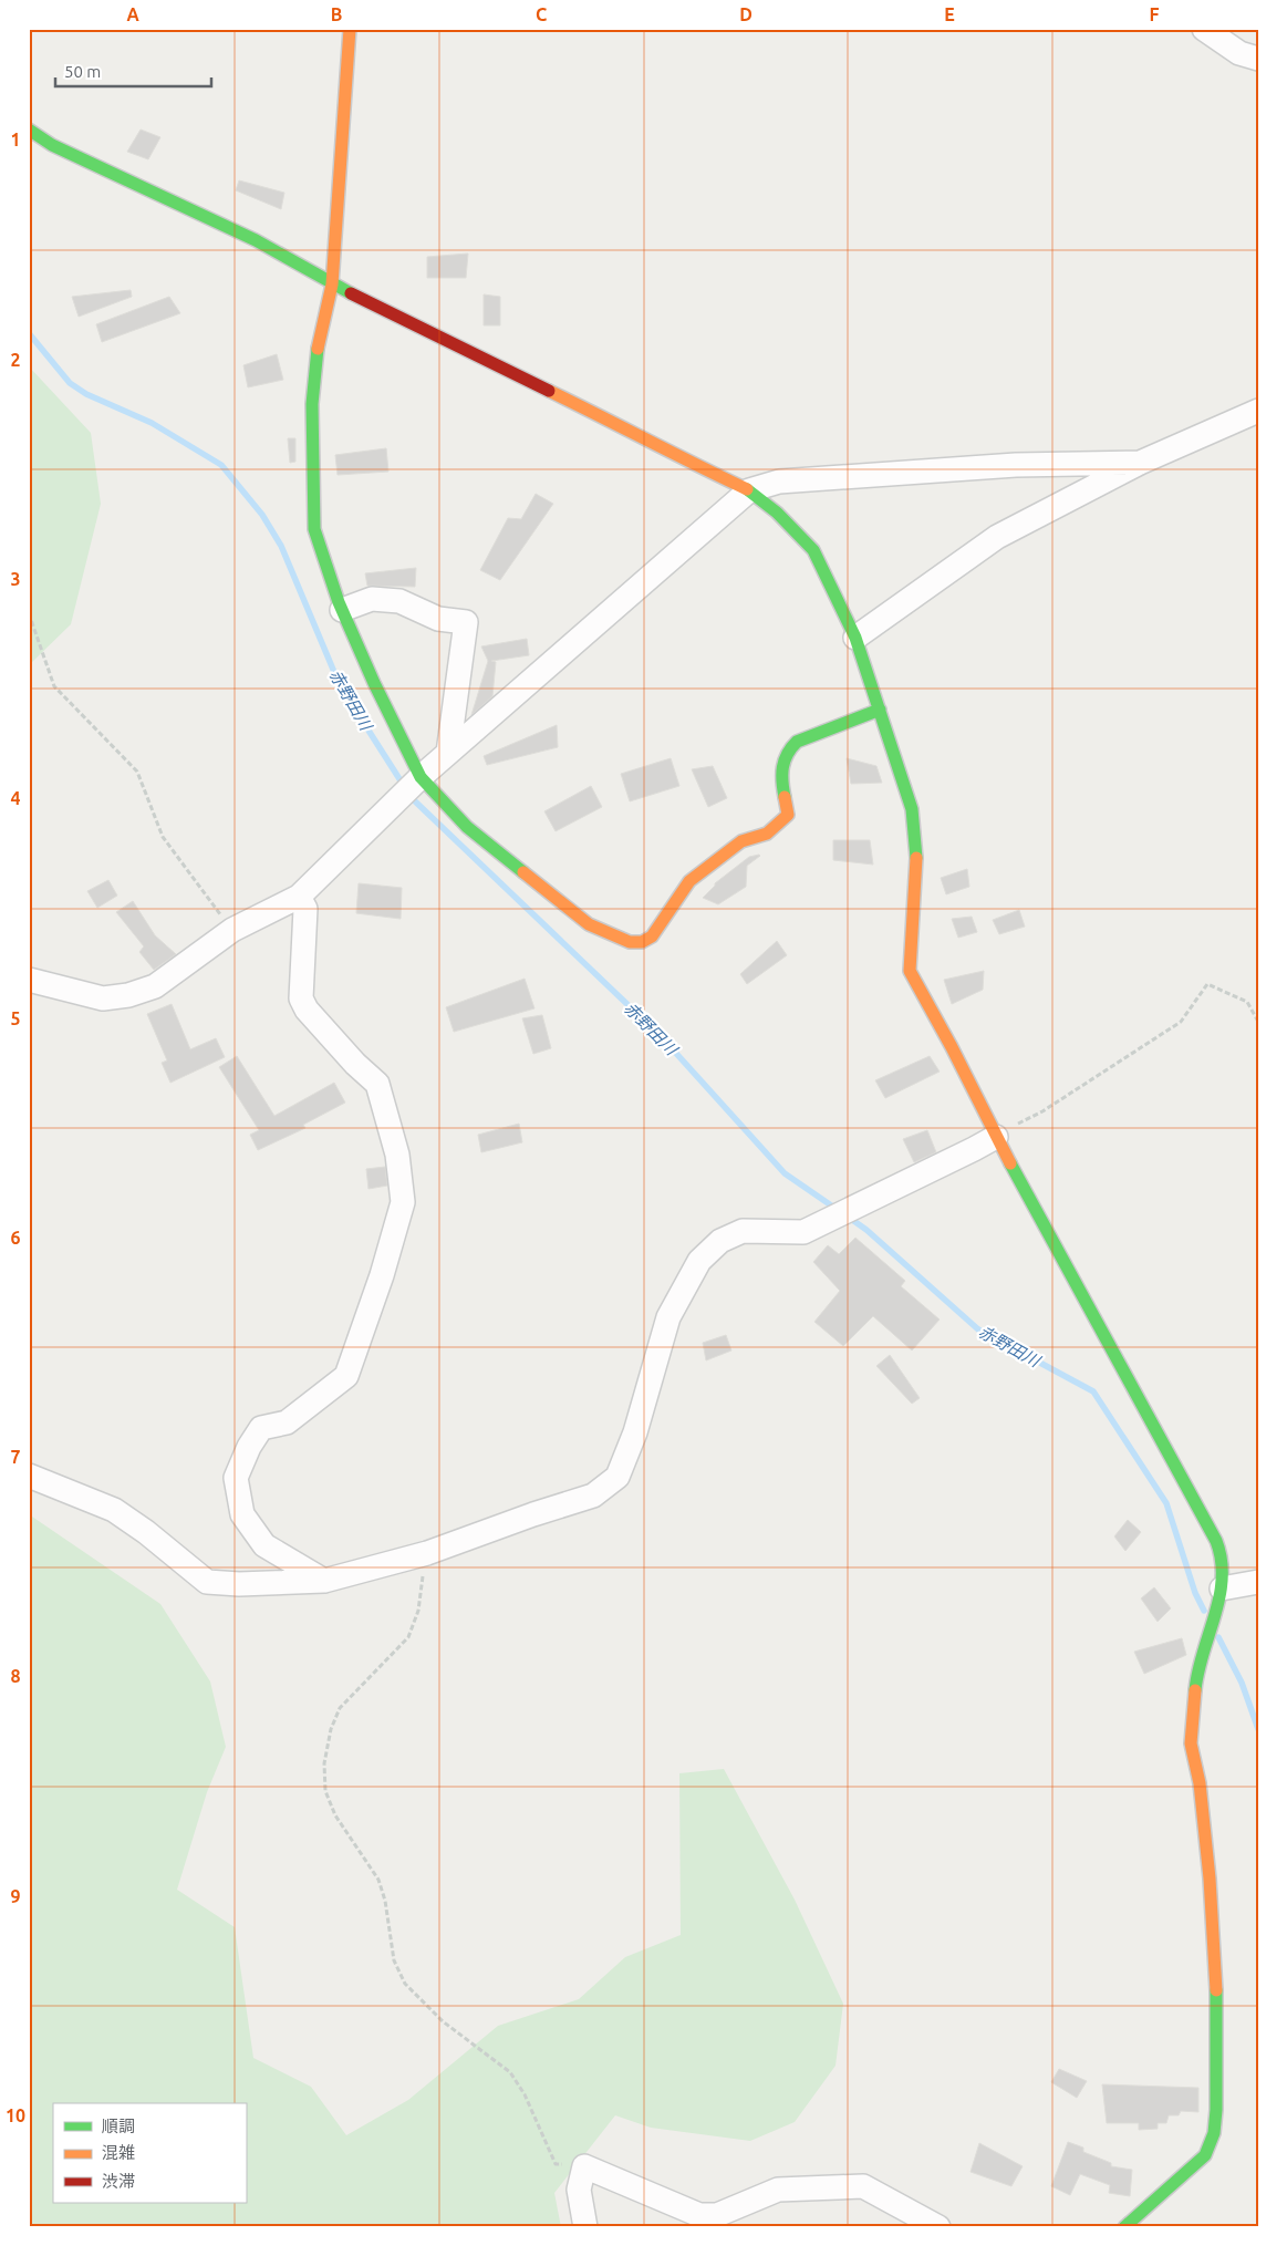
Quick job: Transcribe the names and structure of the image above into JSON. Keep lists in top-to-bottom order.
{
  "water": ["赤野田川"],
  "legend": ["順調", "混雑", "渋滞"],
  "scale_bar": "50 m",
  "grid": {
    "columns": [
      "A",
      "B",
      "C",
      "D",
      "E",
      "F"
    ],
    "rows": [
      "1",
      "2",
      "3",
      "4",
      "5",
      "6",
      "7",
      "8",
      "9",
      "10"
    ]
  }
}
